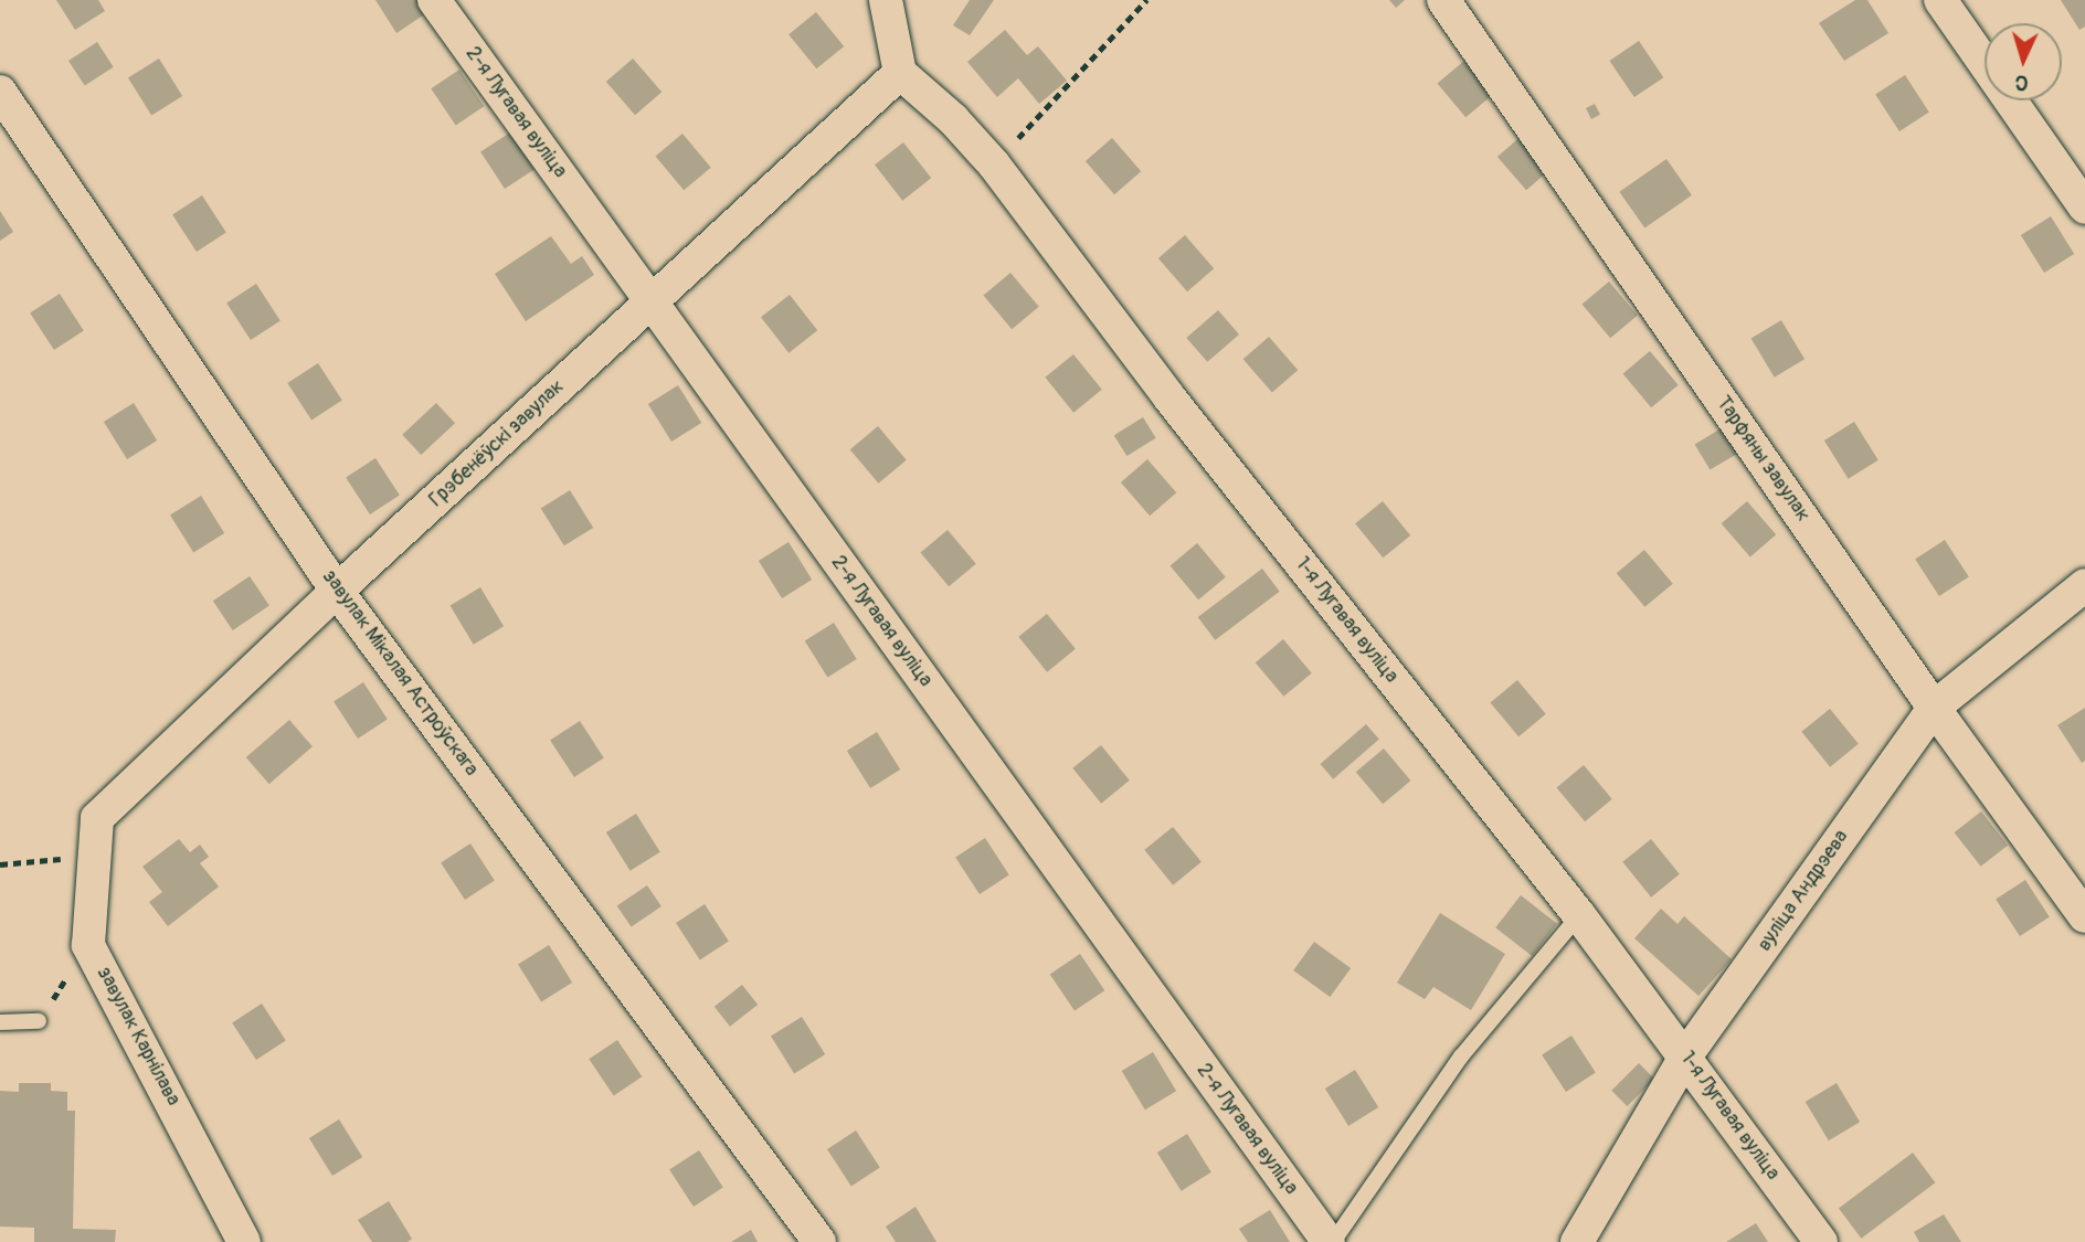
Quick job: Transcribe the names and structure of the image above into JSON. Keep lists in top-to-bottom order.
{
  "streets": {
    "street": [
      "2-я Лугавая вуліца",
      "Грэбенёўскі завулак",
      "Тарфяны завулак",
      "1-я Лугавая вуліца",
      "завулак Мікалая Астроўскага",
      "вуліца Андрэева",
      "завулак Карнілава"
    ]
  },
  "crossings": [
    ["2-я Лугавая вуліца", "Грэбенёўскі завулак"],
    ["Грэбенёўскі завулак", "1-я Лугавая вуліца"],
    ["Грэбенёўскі завулак", "завулак Мікалая Астроўскага"],
    ["Грэбенёўскі завулак", "завулак Карнілава"],
    ["Тарфяны завулак", "вуліца Андрэева"],
    ["1-я Лугавая вуліца", "вуліца Андрэева"]
  ],
  "north": "bottom"
}
